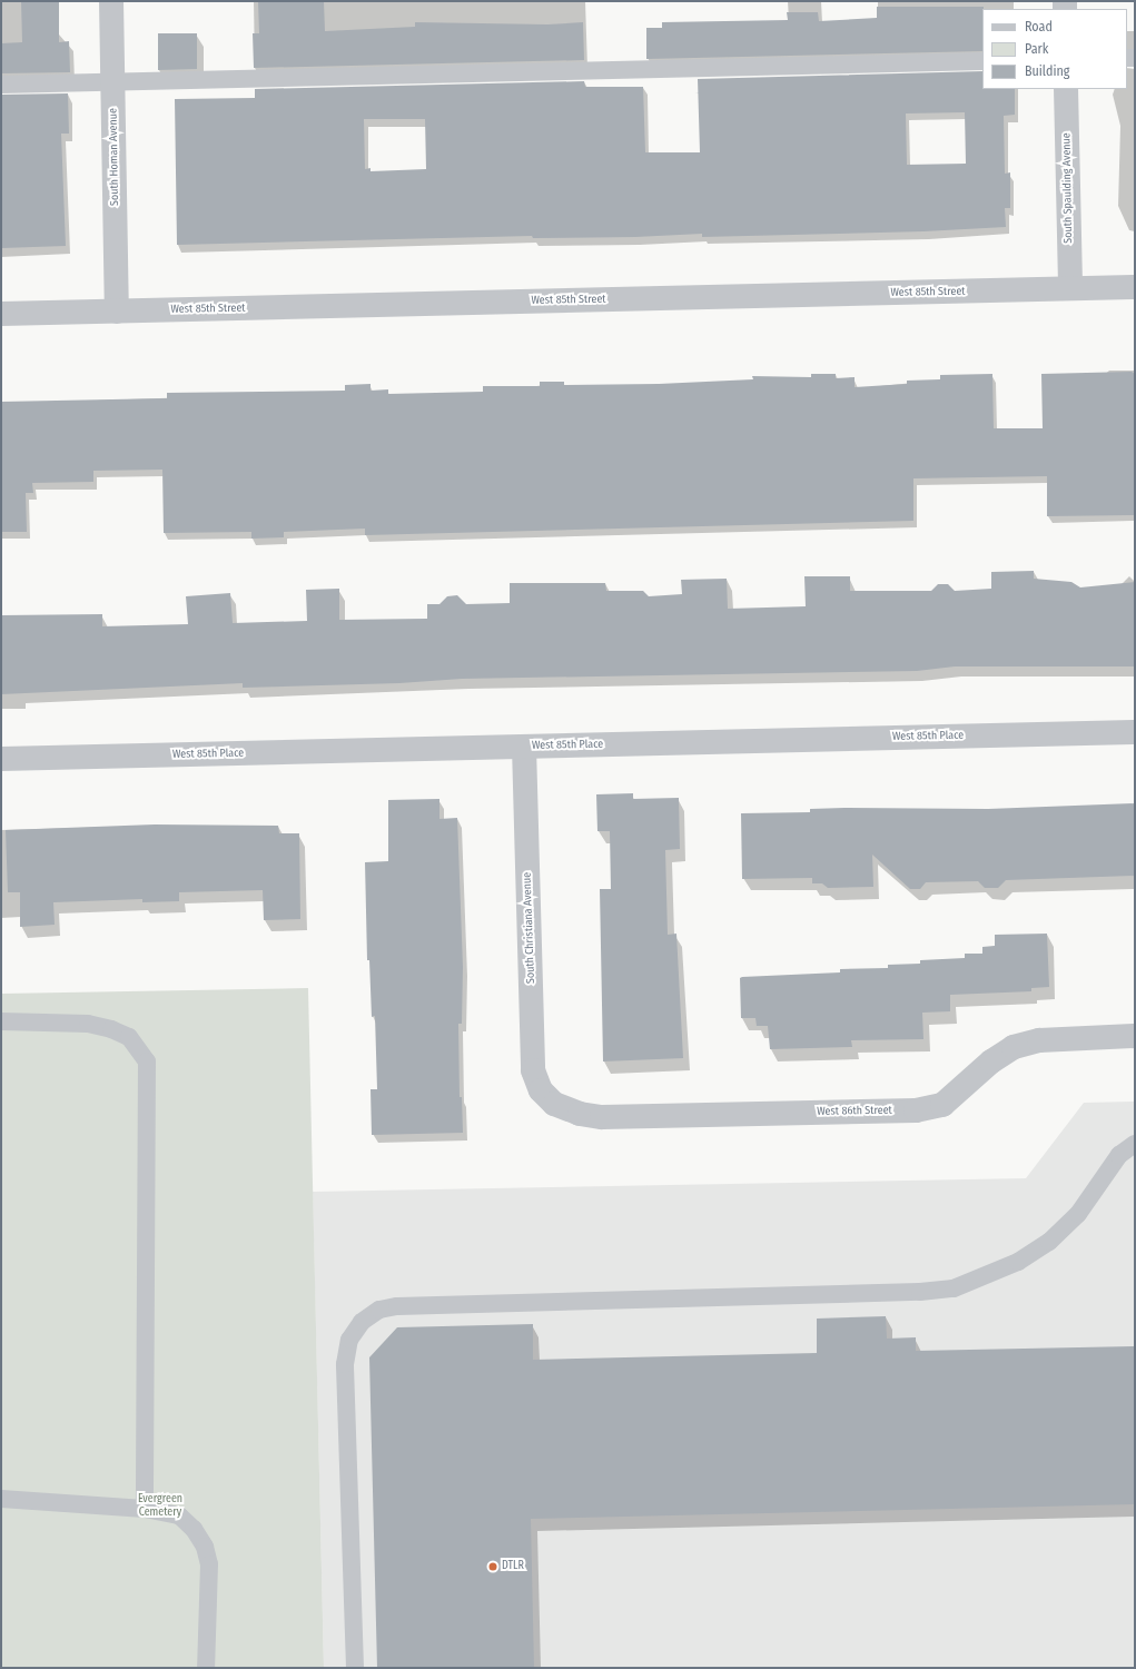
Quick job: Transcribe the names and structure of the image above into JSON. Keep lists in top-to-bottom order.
{
  "streets": {
    "street": [
      "South Homan Avenue",
      "South Spaulding Avenue",
      "West 85th Street",
      "West 85th Place",
      "South Christiana Avenue",
      "West 86th Street"
    ]
  },
  "crossings": [
    ["South Homan Avenue", "West 85th Street"],
    ["South Spaulding Avenue", "West 85th Street"],
    ["West 85th Place", "South Christiana Avenue"],
    ["South Christiana Avenue", "West 86th Street"]
  ],
  "parks": ["Evergreen Cemetery"],
  "places": ["DTLR"],
  "legend": ["Road", "Park", "Building"]
}
